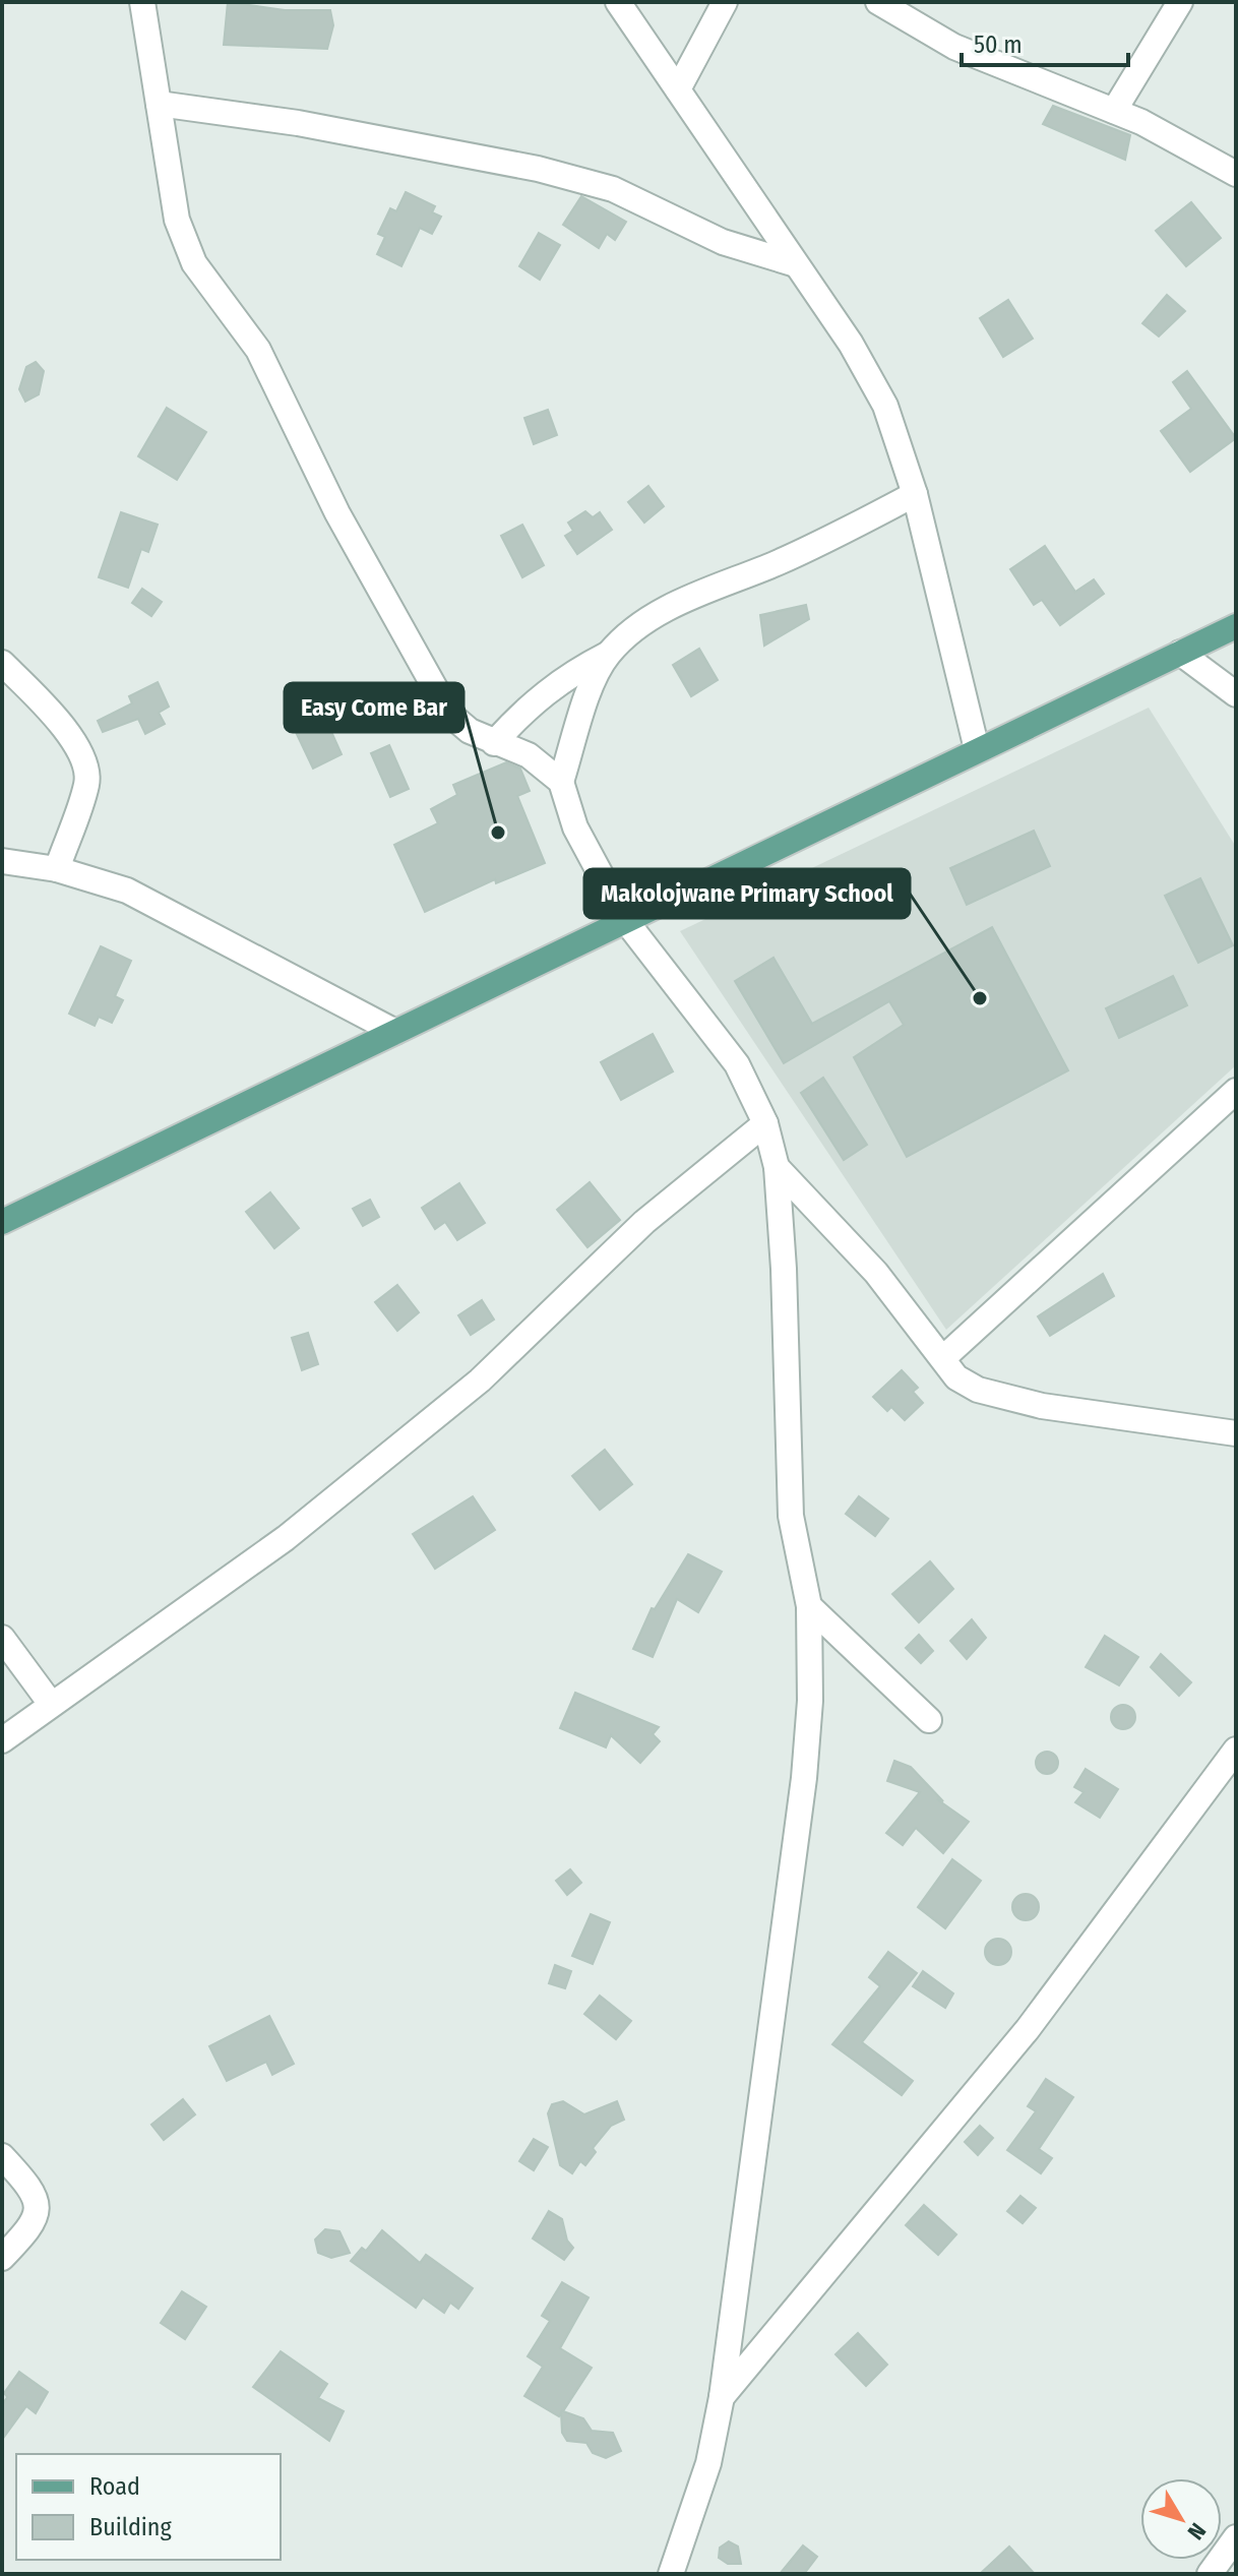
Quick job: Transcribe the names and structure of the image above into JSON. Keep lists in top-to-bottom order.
{
  "places": ["Easy Come Bar", "Makolojwane Primary School"],
  "legend": ["Road", "Building"],
  "scale_bar": "50 m",
  "north": "bottom right"
}
